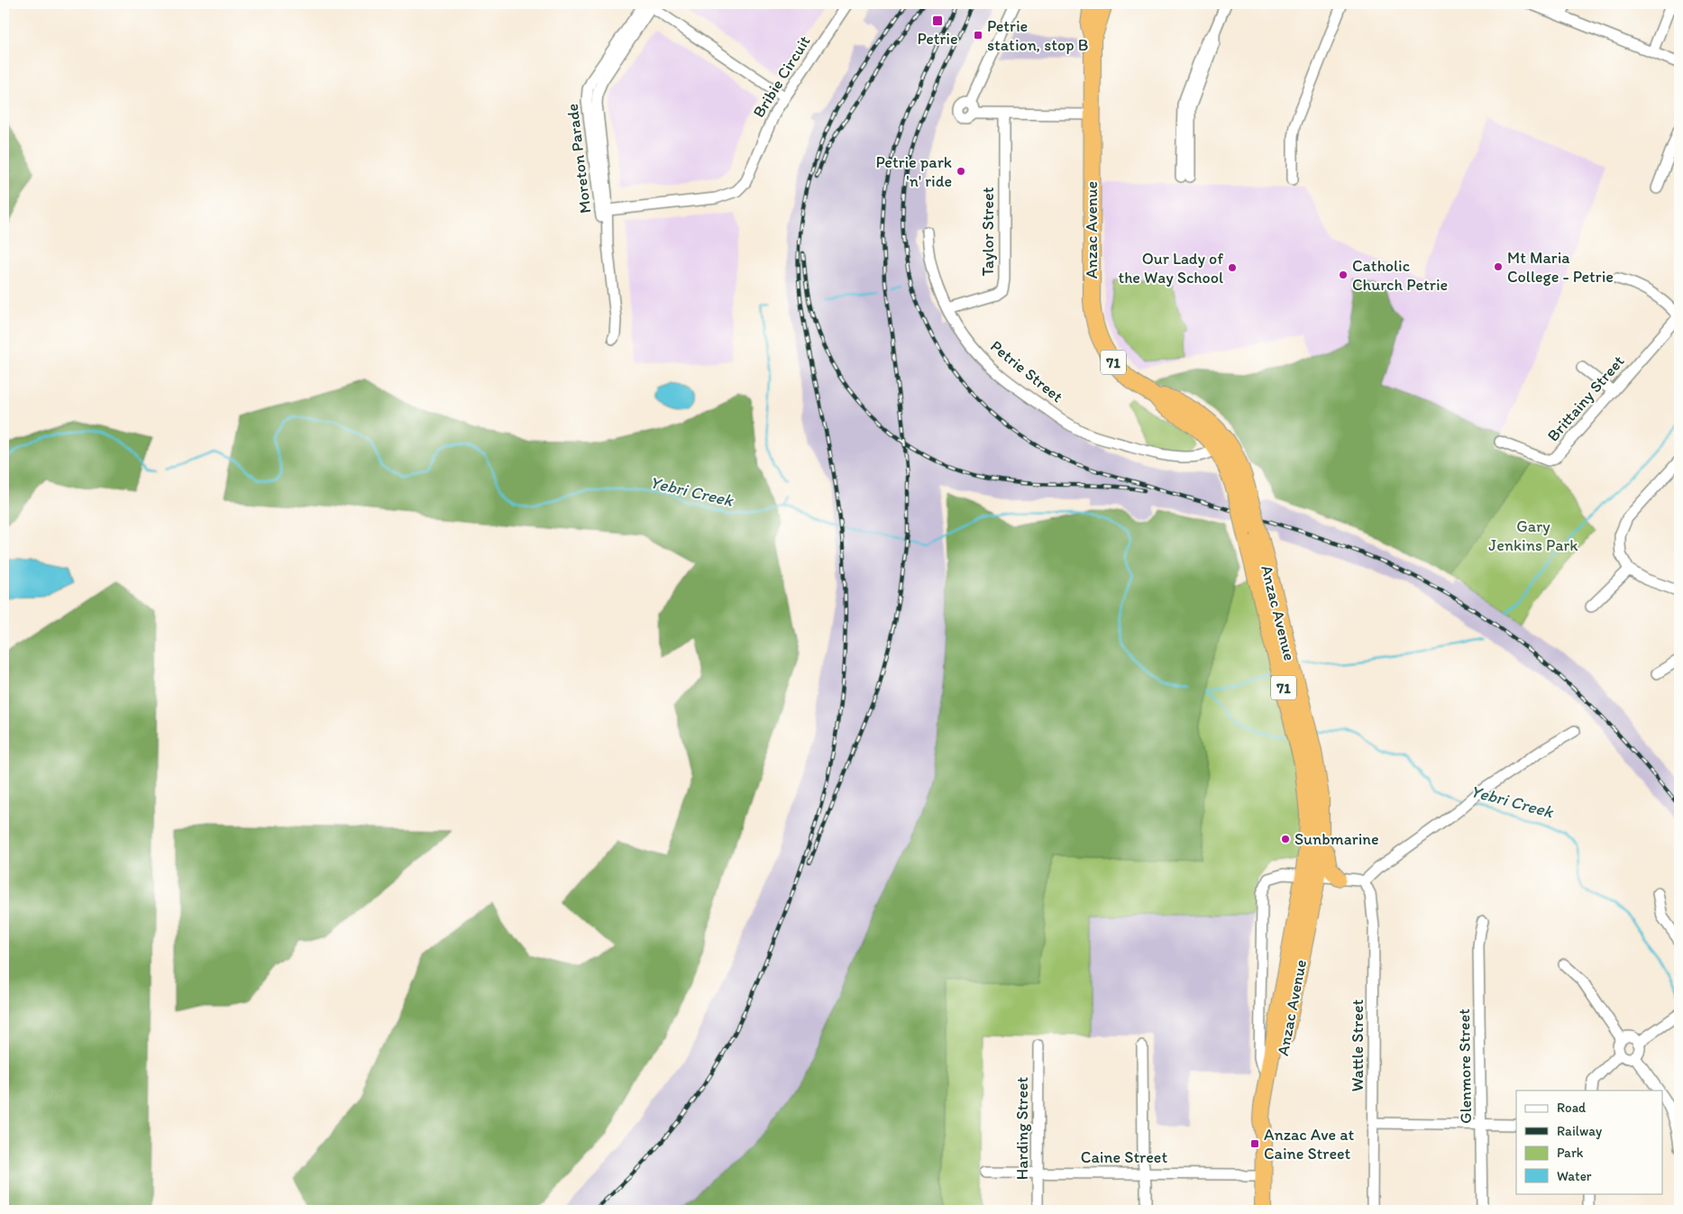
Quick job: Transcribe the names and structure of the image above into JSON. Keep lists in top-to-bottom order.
{
  "streets": {
    "highway": ["Anzac Avenue", "71"],
    "street": [
      "Bribie Circuit",
      "Moreton Parade",
      "Taylor Street",
      "Petrie Street",
      "Brittainy Street",
      "Wattle Street",
      "Glenmore Street",
      "Harding Street",
      "Caine Street"
    ]
  },
  "crossings": [
    ["Bribie Circuit", "Moreton Parade"],
    ["Anzac Avenue", "Petrie Street"],
    ["Anzac Avenue", "Caine Street"],
    ["Taylor Street", "Petrie Street"],
    ["Harding Street", "Caine Street"]
  ],
  "water": ["Yebri Creek"],
  "parks": ["Gary Jenkins Park"],
  "places": {
    "transit": ["Petrie", "Petrie station, stop B", "Anzac Ave at Caine Street"],
    "other": [
      "Petrie park 'n' ride",
      "Mt Maria College - Petrie",
      "Our Lady of the Way School",
      "Catholic Church Petrie",
      "Sunbmarine"
    ]
  },
  "legend": [
    "Road",
    "Railway",
    "Park",
    "Water"
  ]
}
